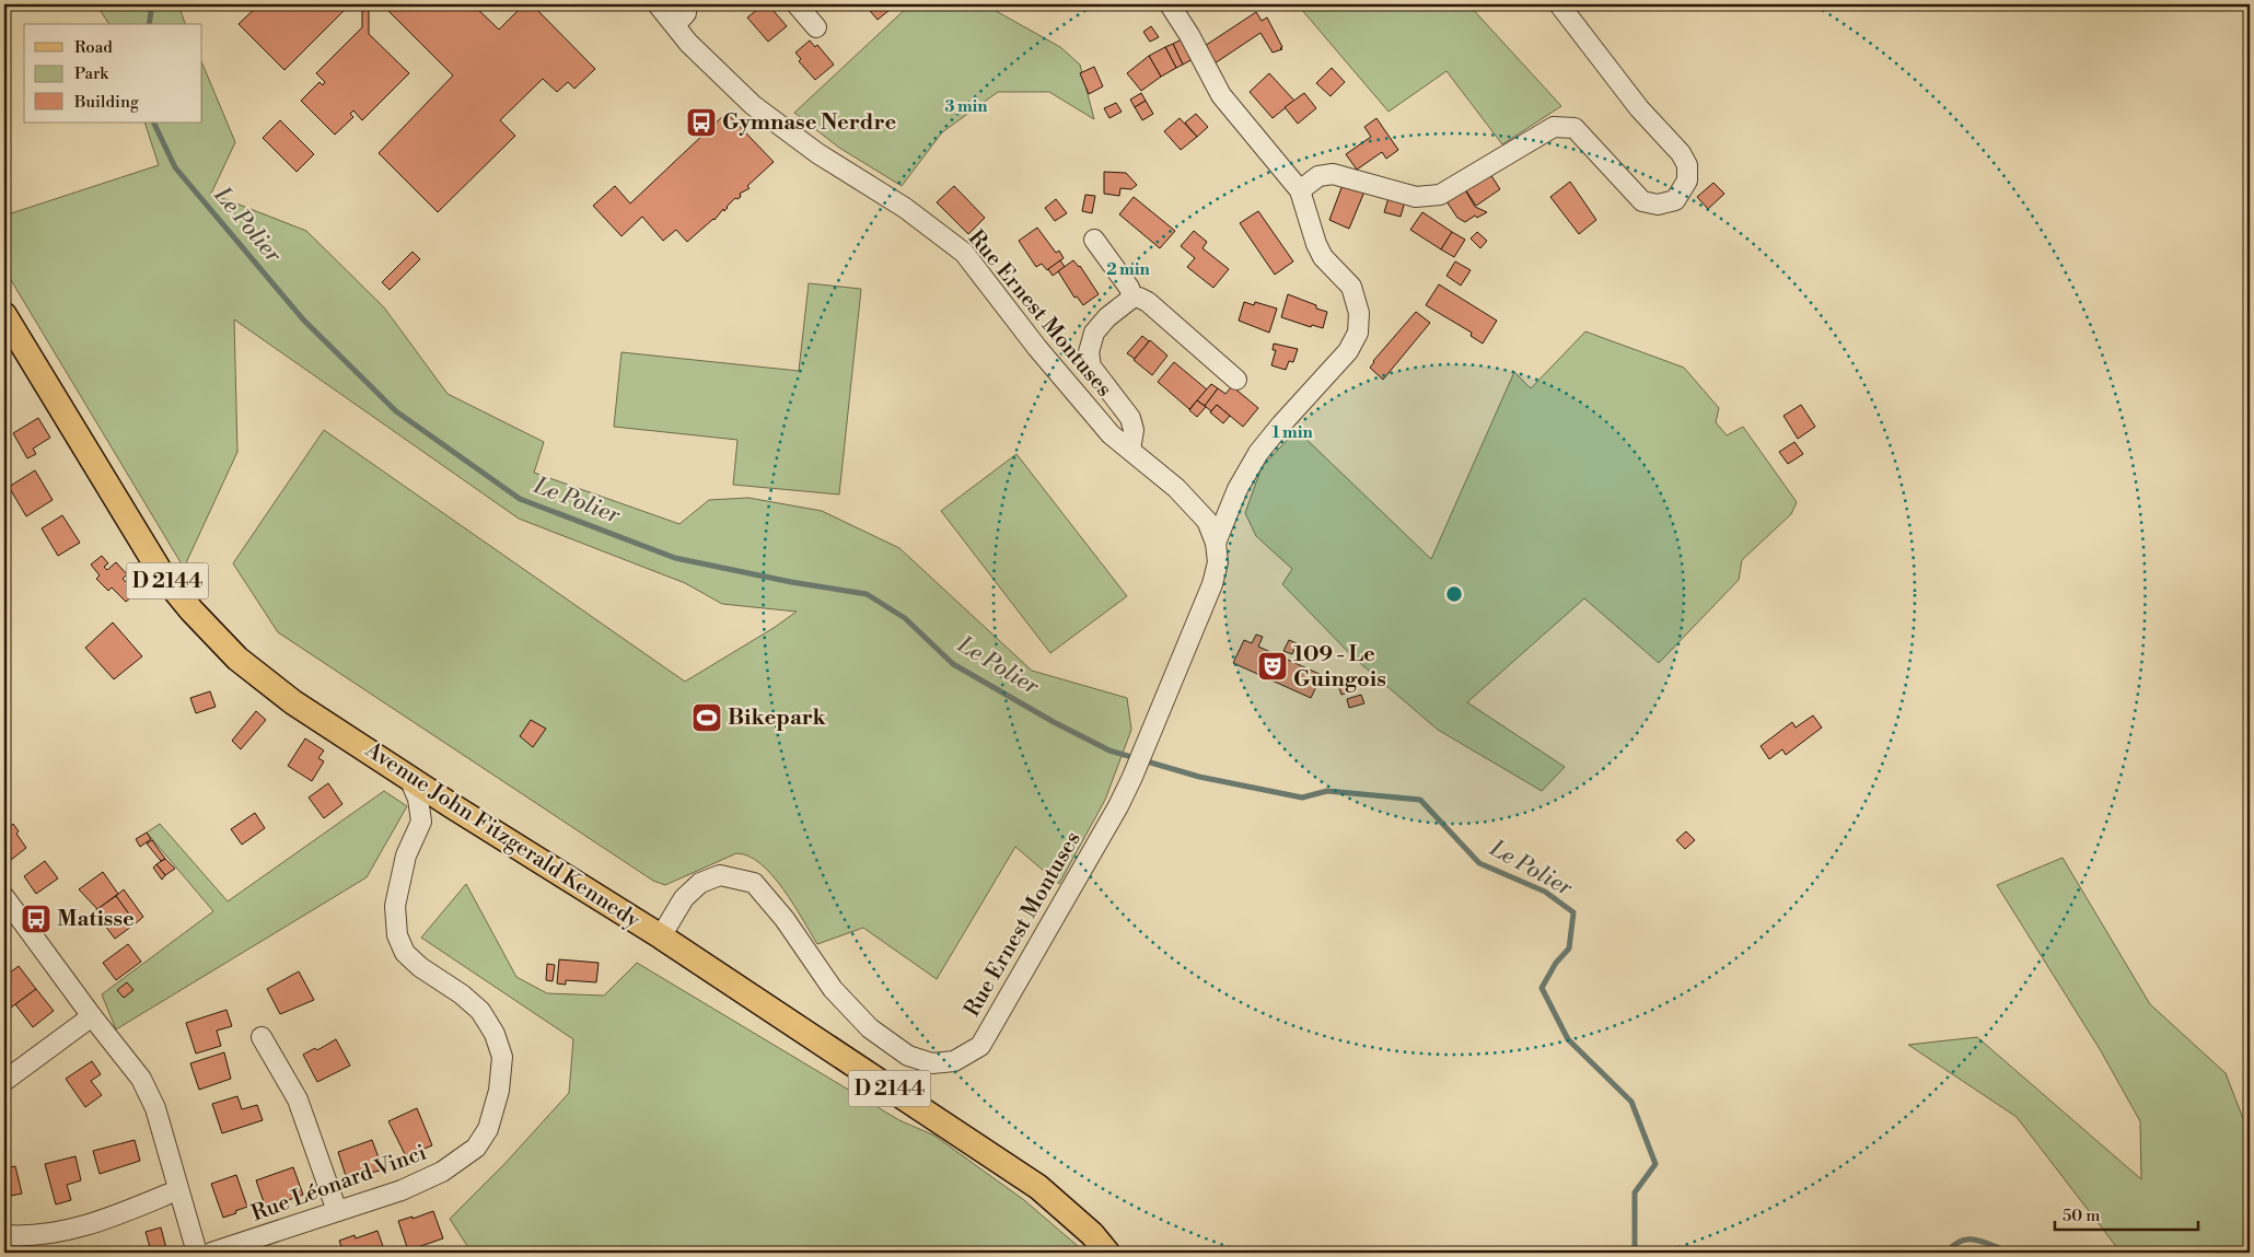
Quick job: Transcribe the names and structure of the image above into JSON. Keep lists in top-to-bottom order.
{
  "streets": {
    "main road": ["D 2144", "Avenue John Fitzgerald Kennedy"],
    "street": ["Rue Ernest Montuses", "Rue Léonard Vinci"]
  },
  "crossings": [
    ["Rue Ernest Montuses", "Avenue John Fitzgerald Kennedy"],
    ["Avenue John Fitzgerald Kennedy", "Rue Léonard Vinci"]
  ],
  "water": ["Le Polier"],
  "places": {
    "bus stop": ["Gymnase Nerdre", "Matisse"],
    "theatre": ["109 - Le Guingois"],
    "sports": ["Bikepark"]
  },
  "legend": ["Road", "Park", "Building"],
  "scale_bar": "50 m",
  "rings": ["3 min", "2 min", "1 min"]
}
